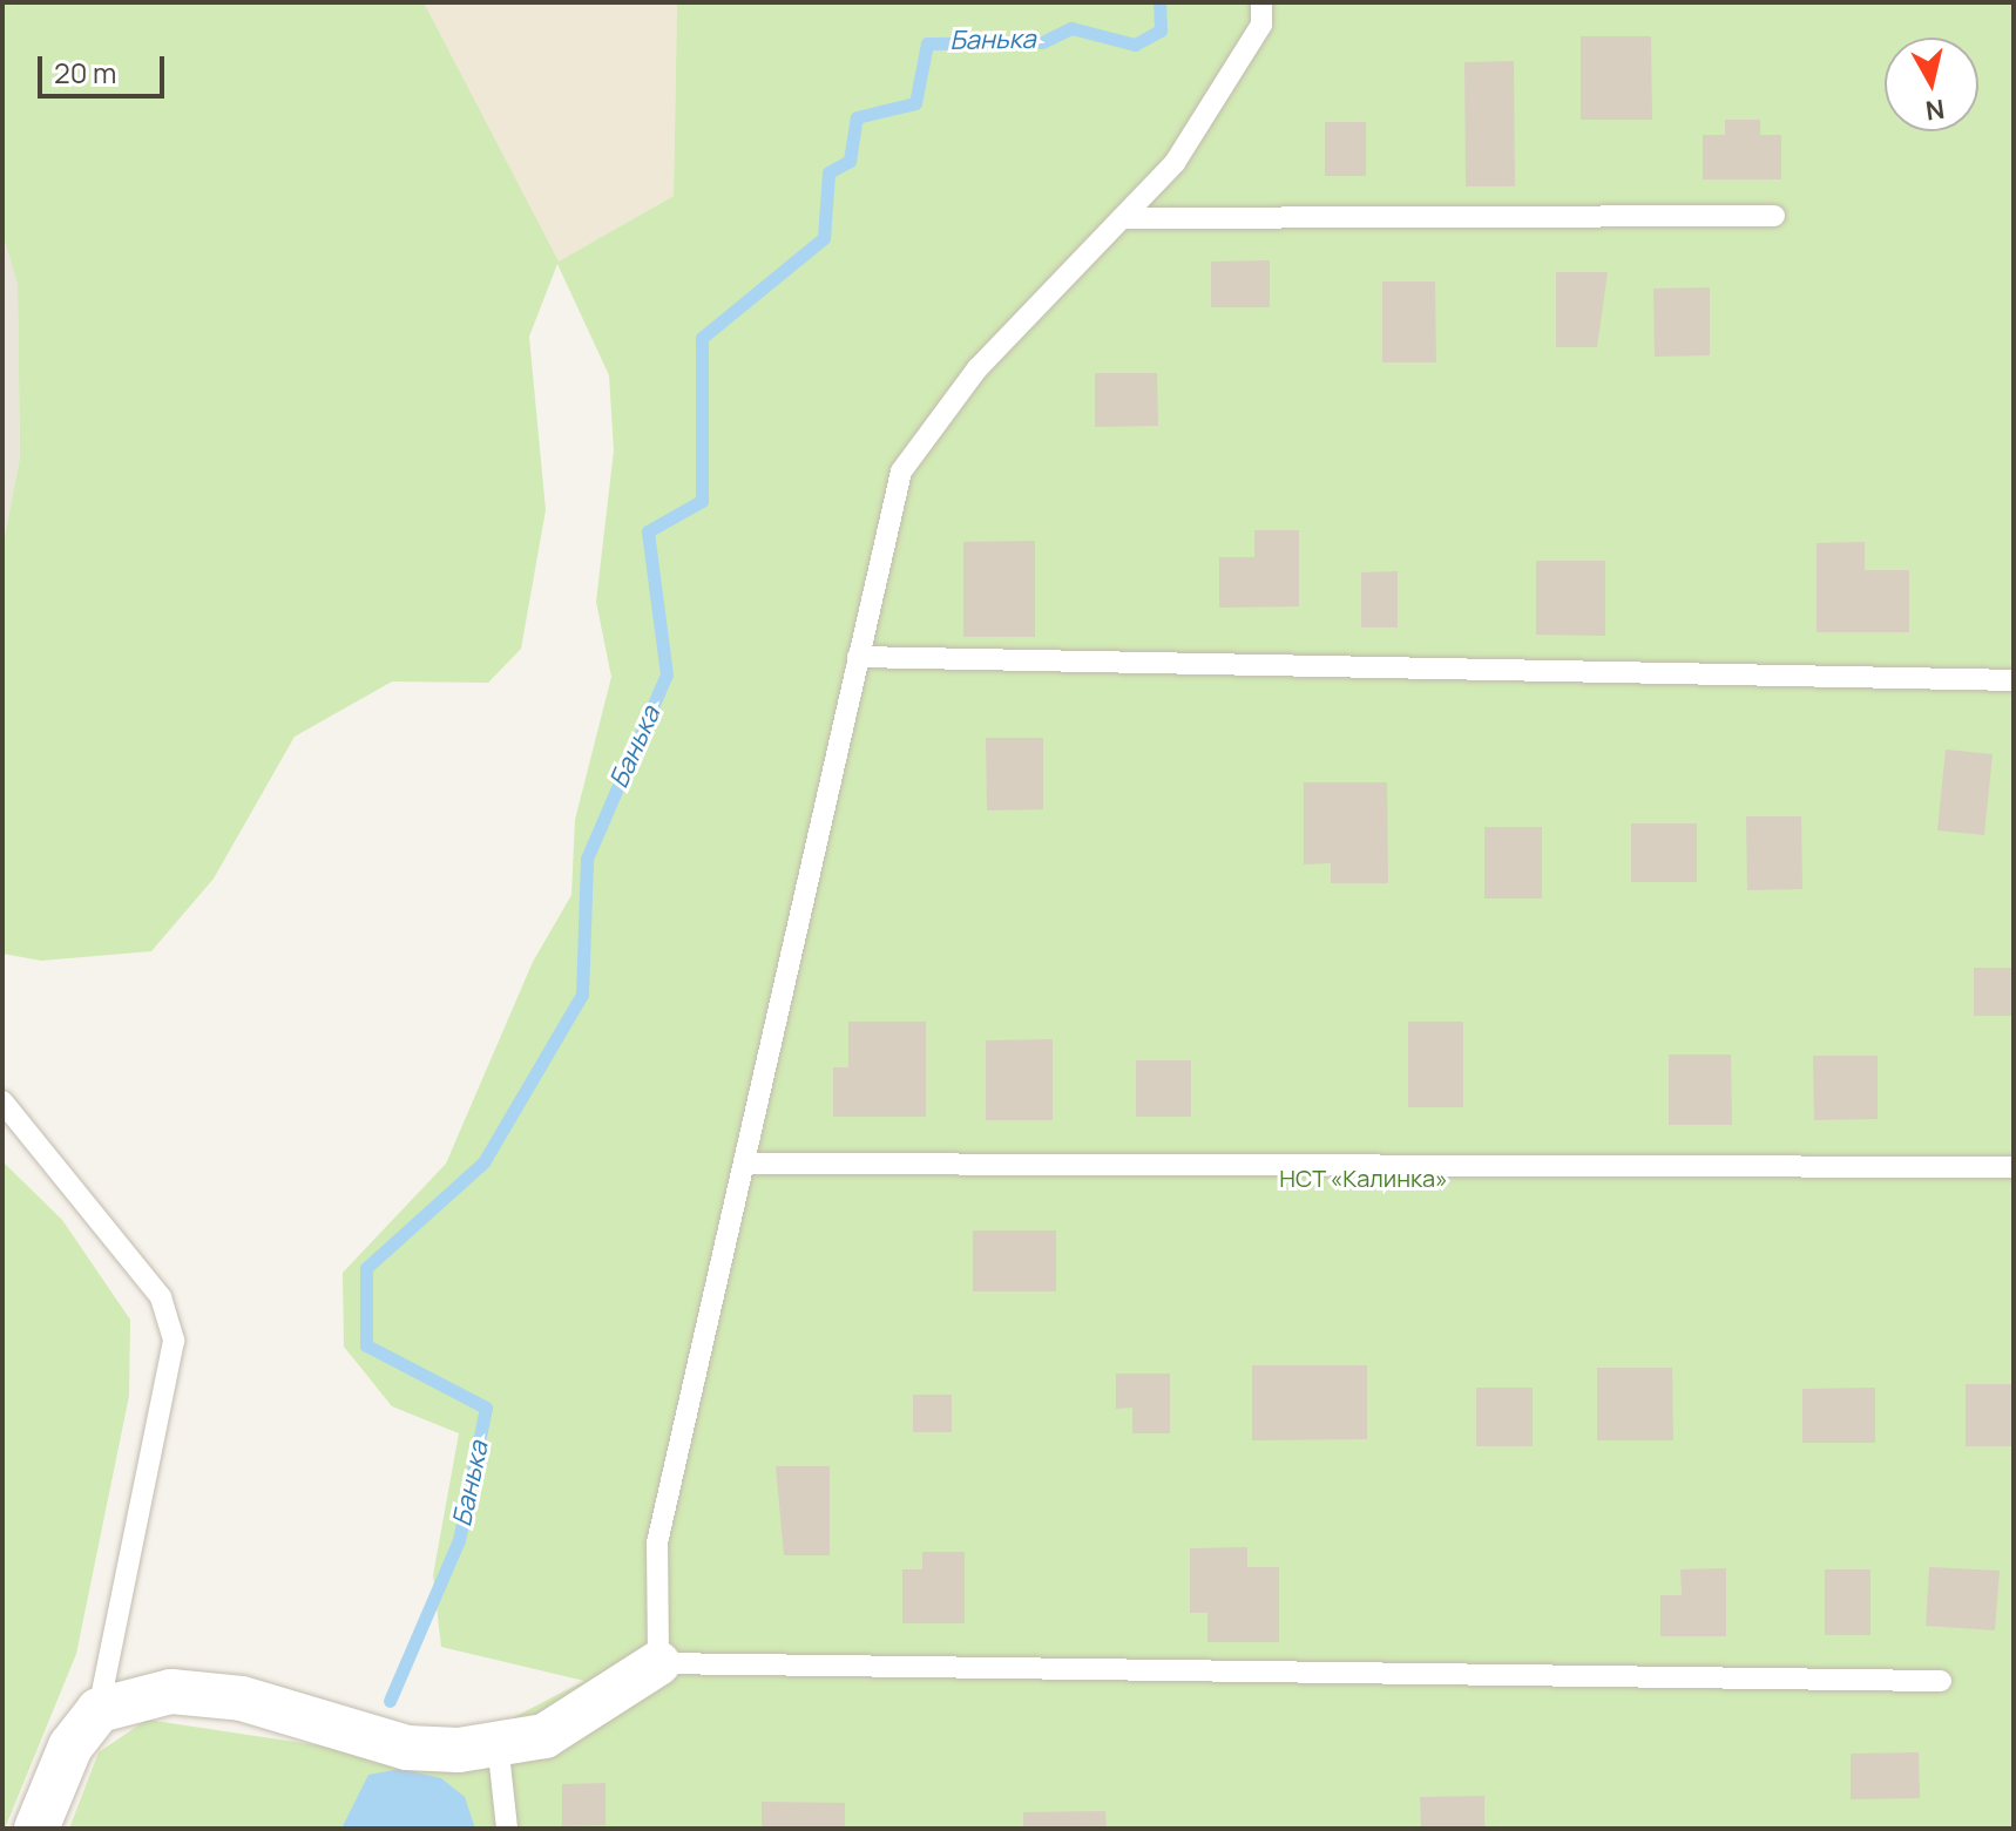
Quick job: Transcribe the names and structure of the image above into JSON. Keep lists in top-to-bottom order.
{
  "water": ["Банька"],
  "parks": ["НСТ «Калинка»"],
  "scale_bar": "20 m",
  "north": "bottom"
}
